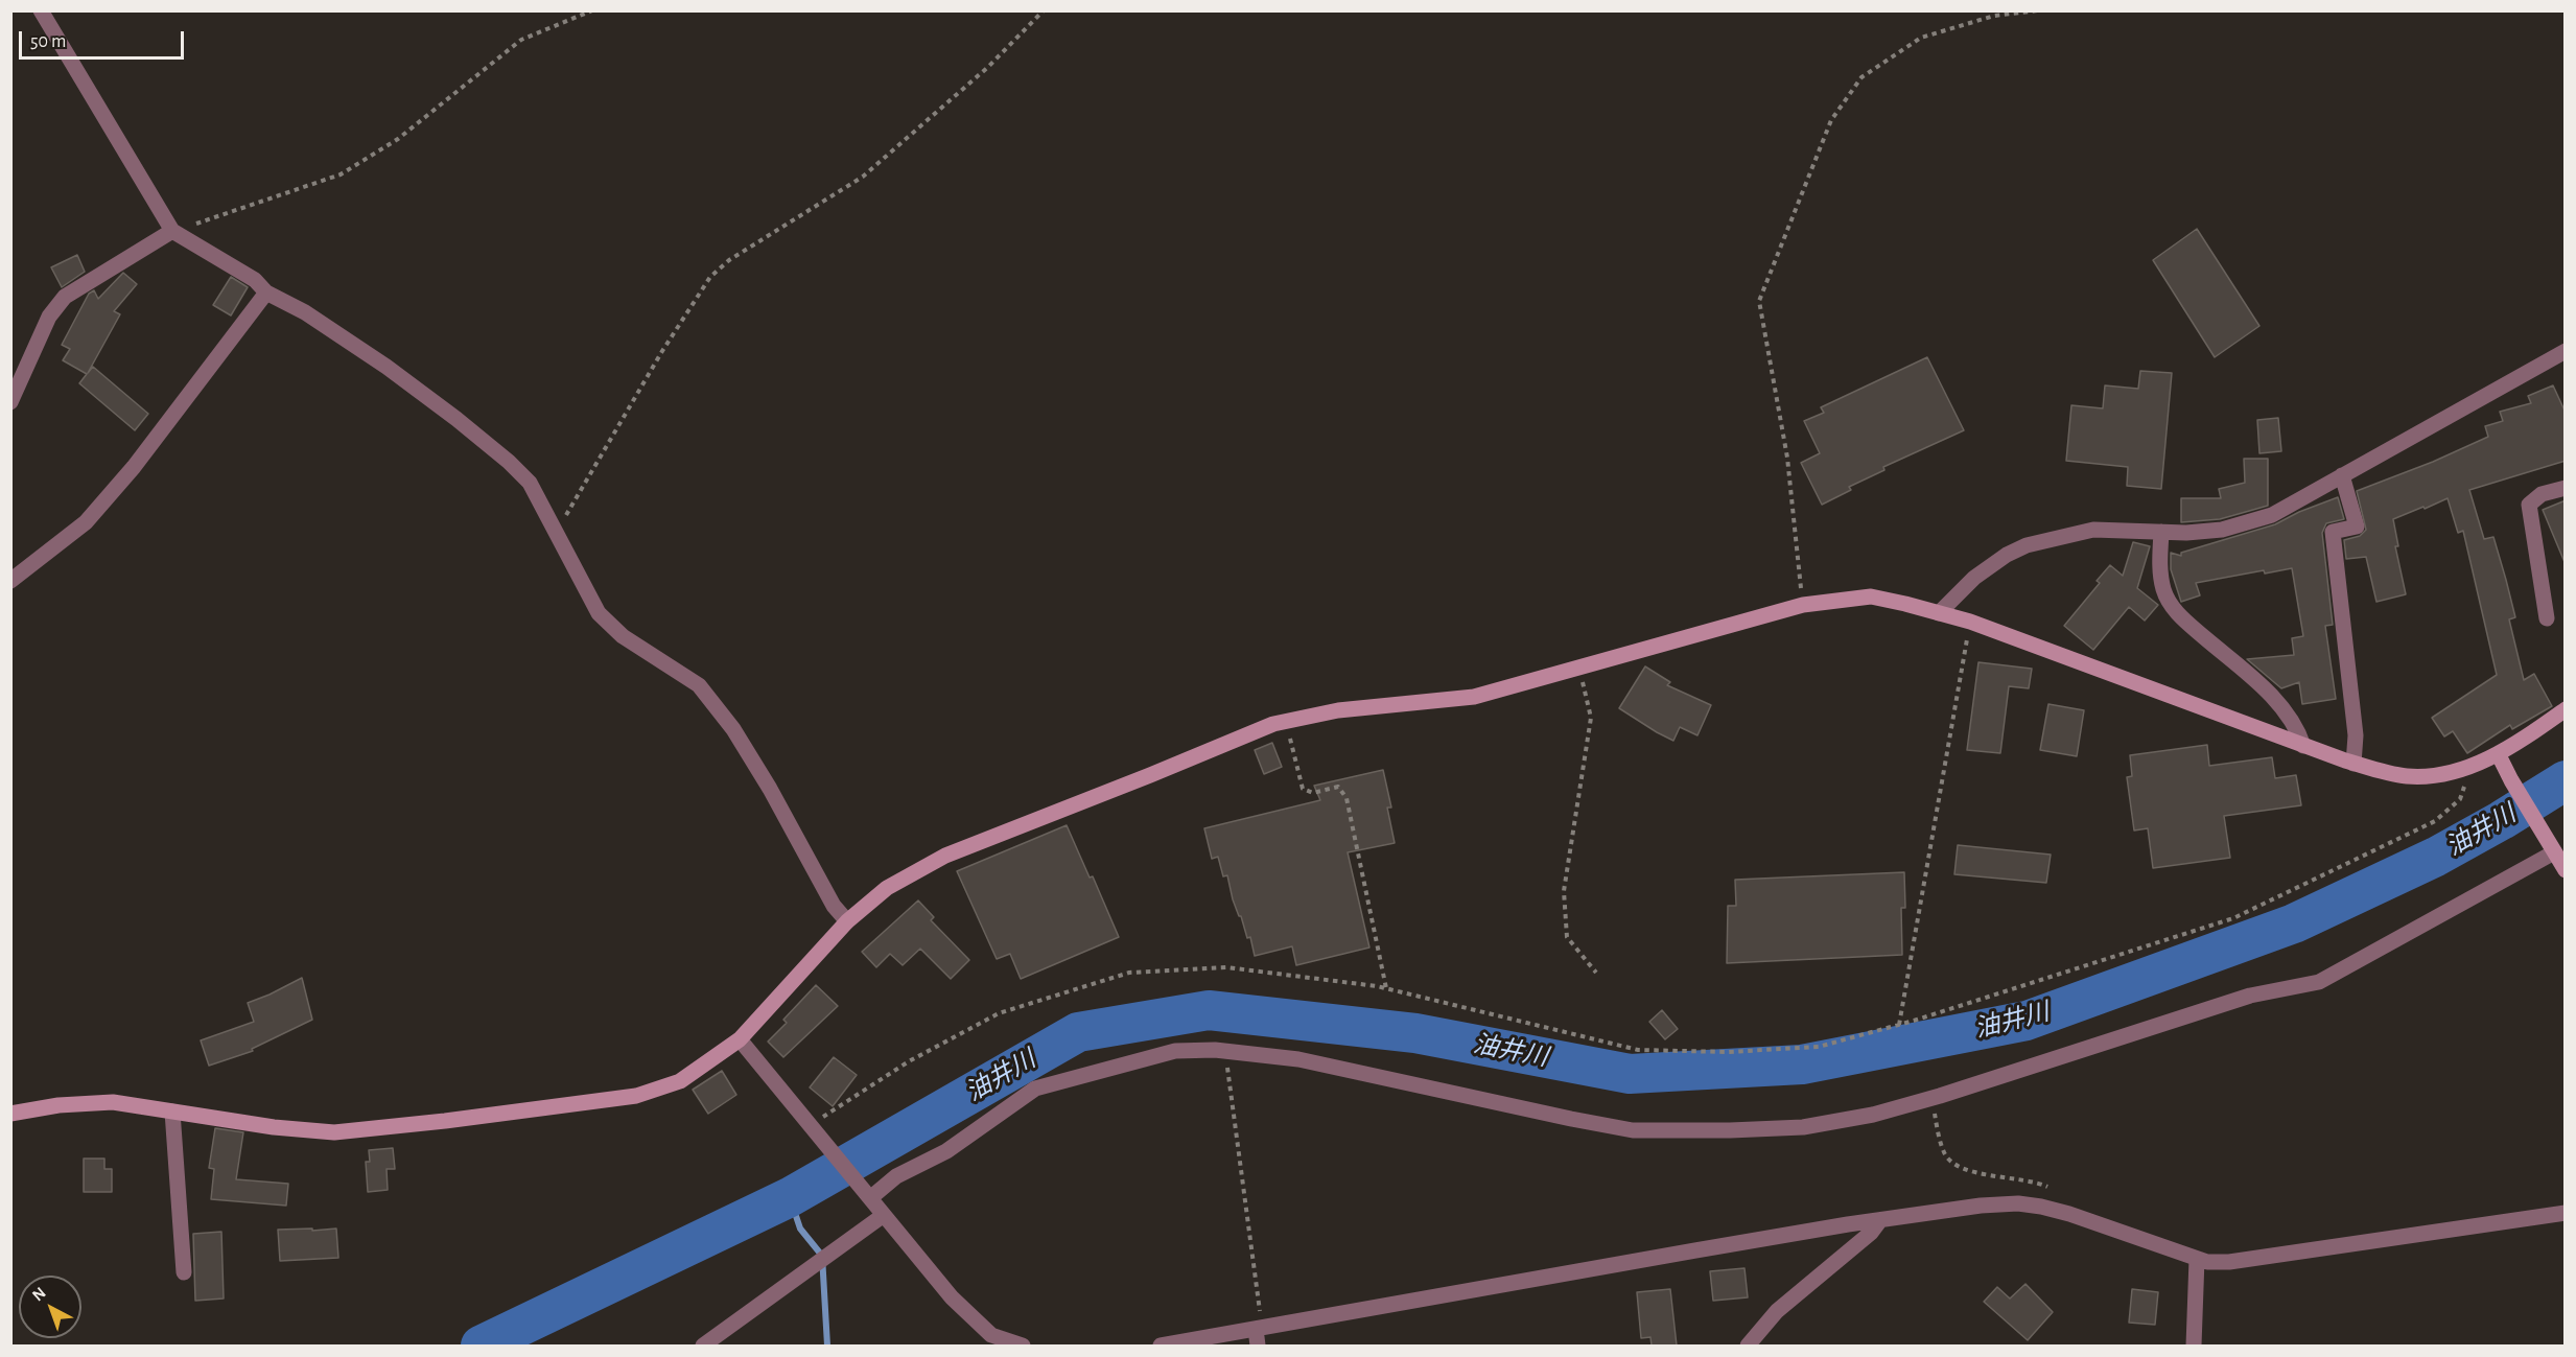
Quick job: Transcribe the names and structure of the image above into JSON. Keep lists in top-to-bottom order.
{
  "water": ["油井川"],
  "scale_bar": "50 m",
  "north": "top left"
}
